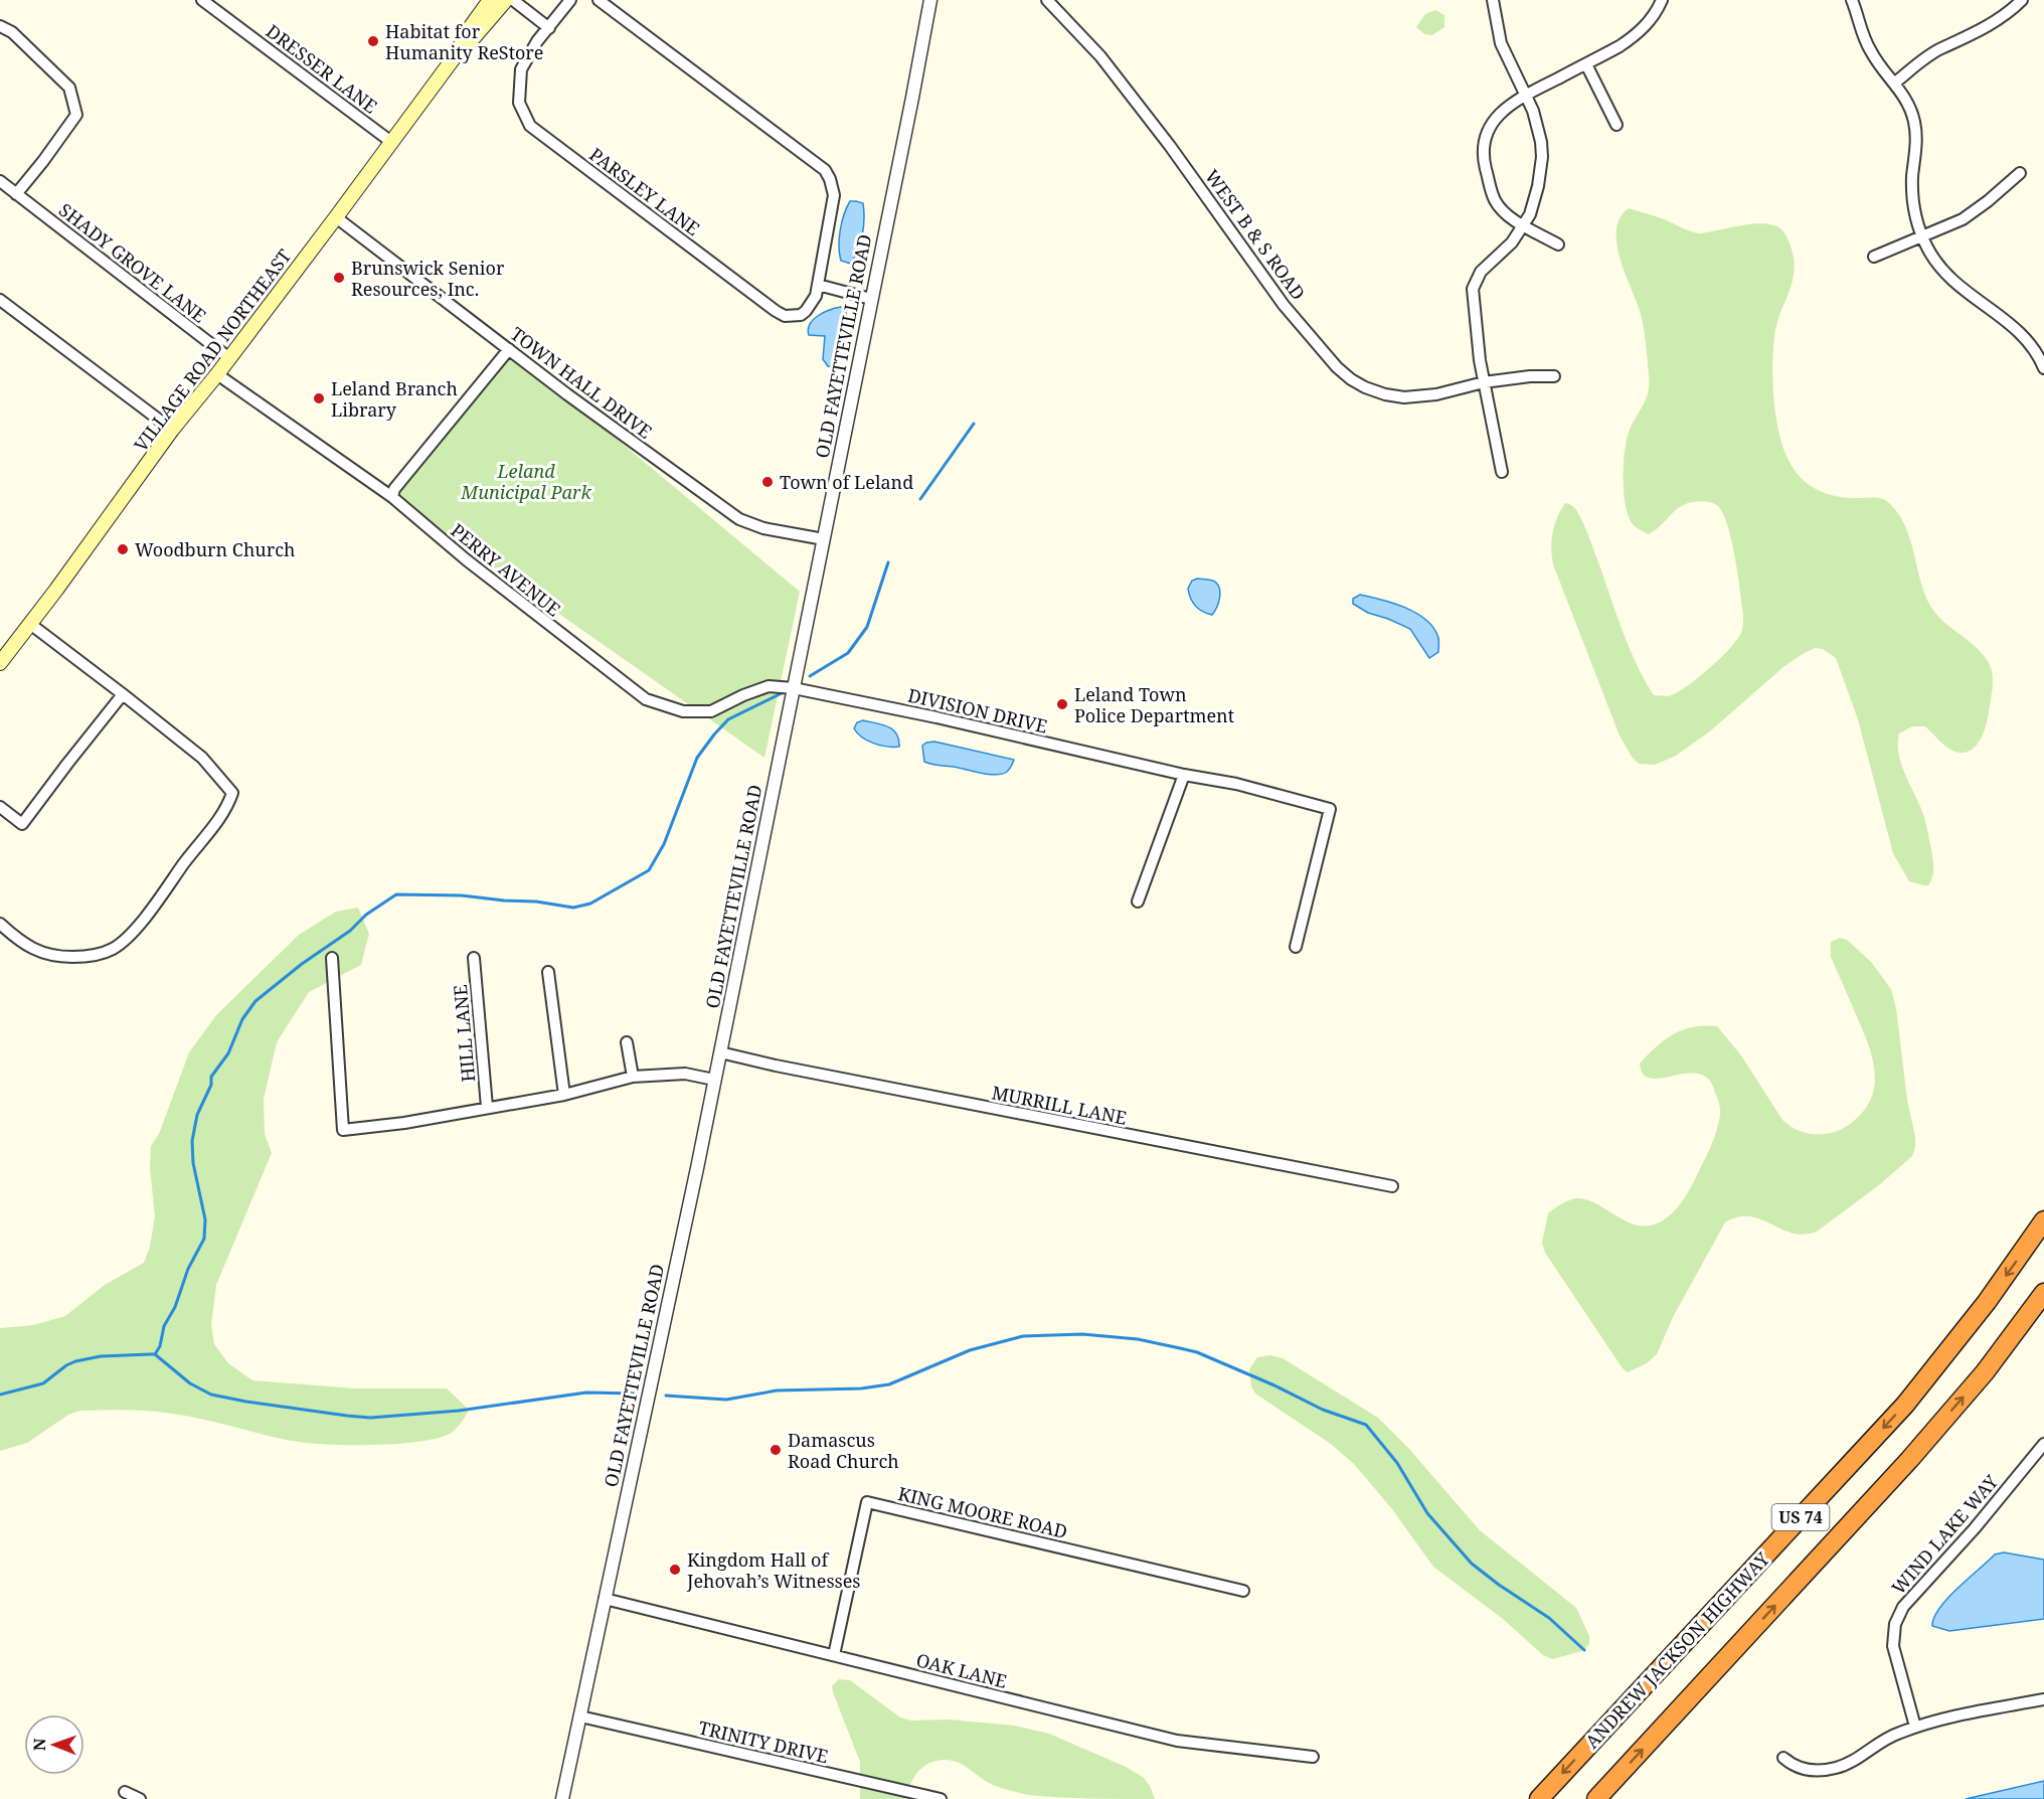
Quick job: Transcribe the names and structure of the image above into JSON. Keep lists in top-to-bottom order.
{
  "streets": {
    "highway": ["US 74", "ANDREW JACKSON HIGHWAY"],
    "main road": ["VILLAGE ROAD NORTHEAST"],
    "street": [
      "DRESSER LANE",
      "PARSLEY LANE",
      "WEST B & S ROAD",
      "SHADY GROVE LANE",
      "OLD FAYETTEVILLE ROAD",
      "TOWN HALL DRIVE",
      "PERRY AVENUE",
      "DIVISION DRIVE",
      "HILL LANE",
      "MURRILL LANE",
      "KING MOORE ROAD",
      "WIND LAKE WAY",
      "OAK LANE",
      "TRINITY DRIVE"
    ]
  },
  "crossings": [
    ["DRESSER LANE", "VILLAGE ROAD NORTHEAST"],
    ["SHADY GROVE LANE", "VILLAGE ROAD NORTHEAST"],
    ["OLD FAYETTEVILLE ROAD", "TOWN HALL DRIVE"],
    ["OLD FAYETTEVILLE ROAD", "PERRY AVENUE"],
    ["OLD FAYETTEVILLE ROAD", "DIVISION DRIVE"],
    ["OLD FAYETTEVILLE ROAD", "MURRILL LANE"],
    ["OLD FAYETTEVILLE ROAD", "OAK LANE"],
    ["OLD FAYETTEVILLE ROAD", "TRINITY DRIVE"],
    ["VILLAGE ROAD NORTHEAST", "TOWN HALL DRIVE"],
    ["VILLAGE ROAD NORTHEAST", "PERRY AVENUE"],
    ["PERRY AVENUE", "DIVISION DRIVE"],
    ["KING MOORE ROAD", "OAK LANE"]
  ],
  "parks": ["Leland Municipal Park"],
  "places": [
    "Habitat for Humanity ReStore",
    "Brunswick Senior Resources, Inc.",
    "Leland Branch Library",
    "Town of Leland",
    "Woodburn Church",
    "Leland Town Police Department",
    "Damascus Road Church",
    "Kingdom Hall of Jehovah’s Witnesses"
  ],
  "north": "left"
}
